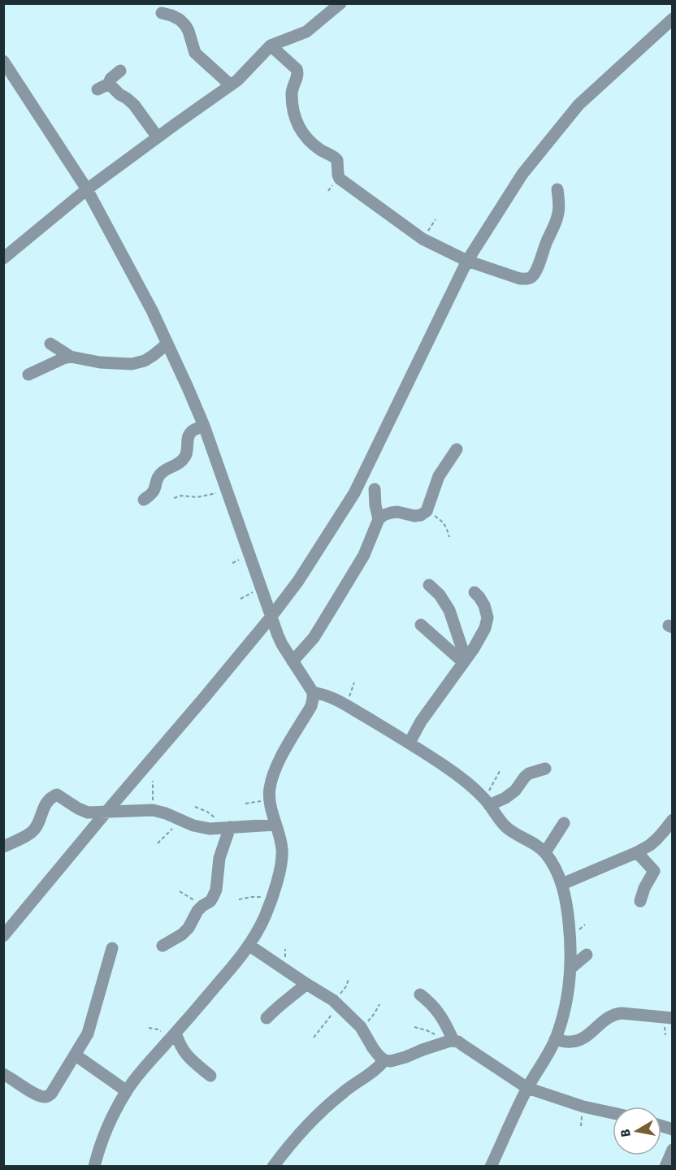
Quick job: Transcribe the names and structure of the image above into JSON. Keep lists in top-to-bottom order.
{
  "north": "left"
}
